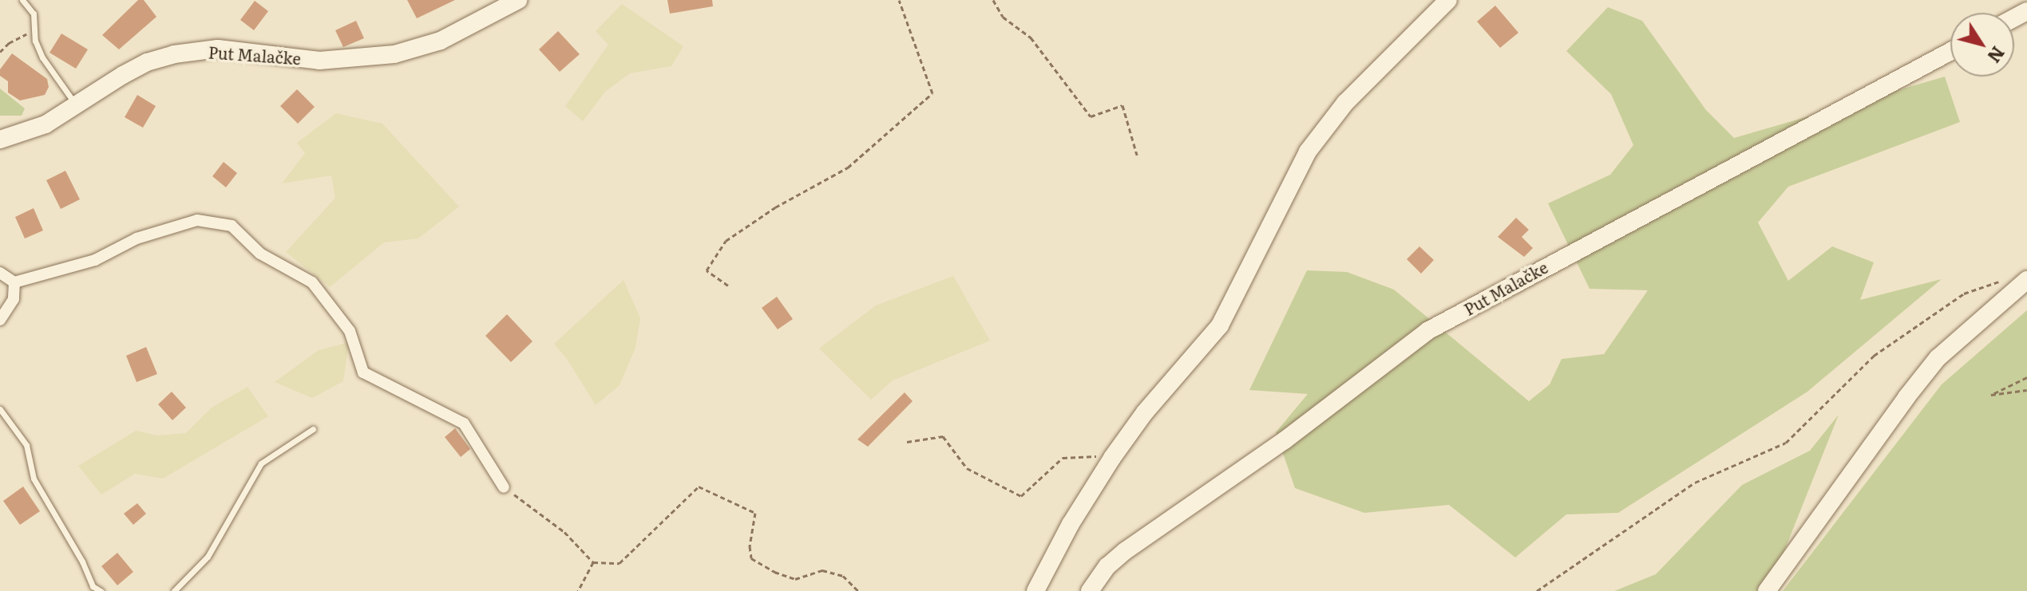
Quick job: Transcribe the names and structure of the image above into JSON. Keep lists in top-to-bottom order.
{
  "streets": {
    "main road": ["Put Malačke"]
  },
  "north": "bottom right"
}
